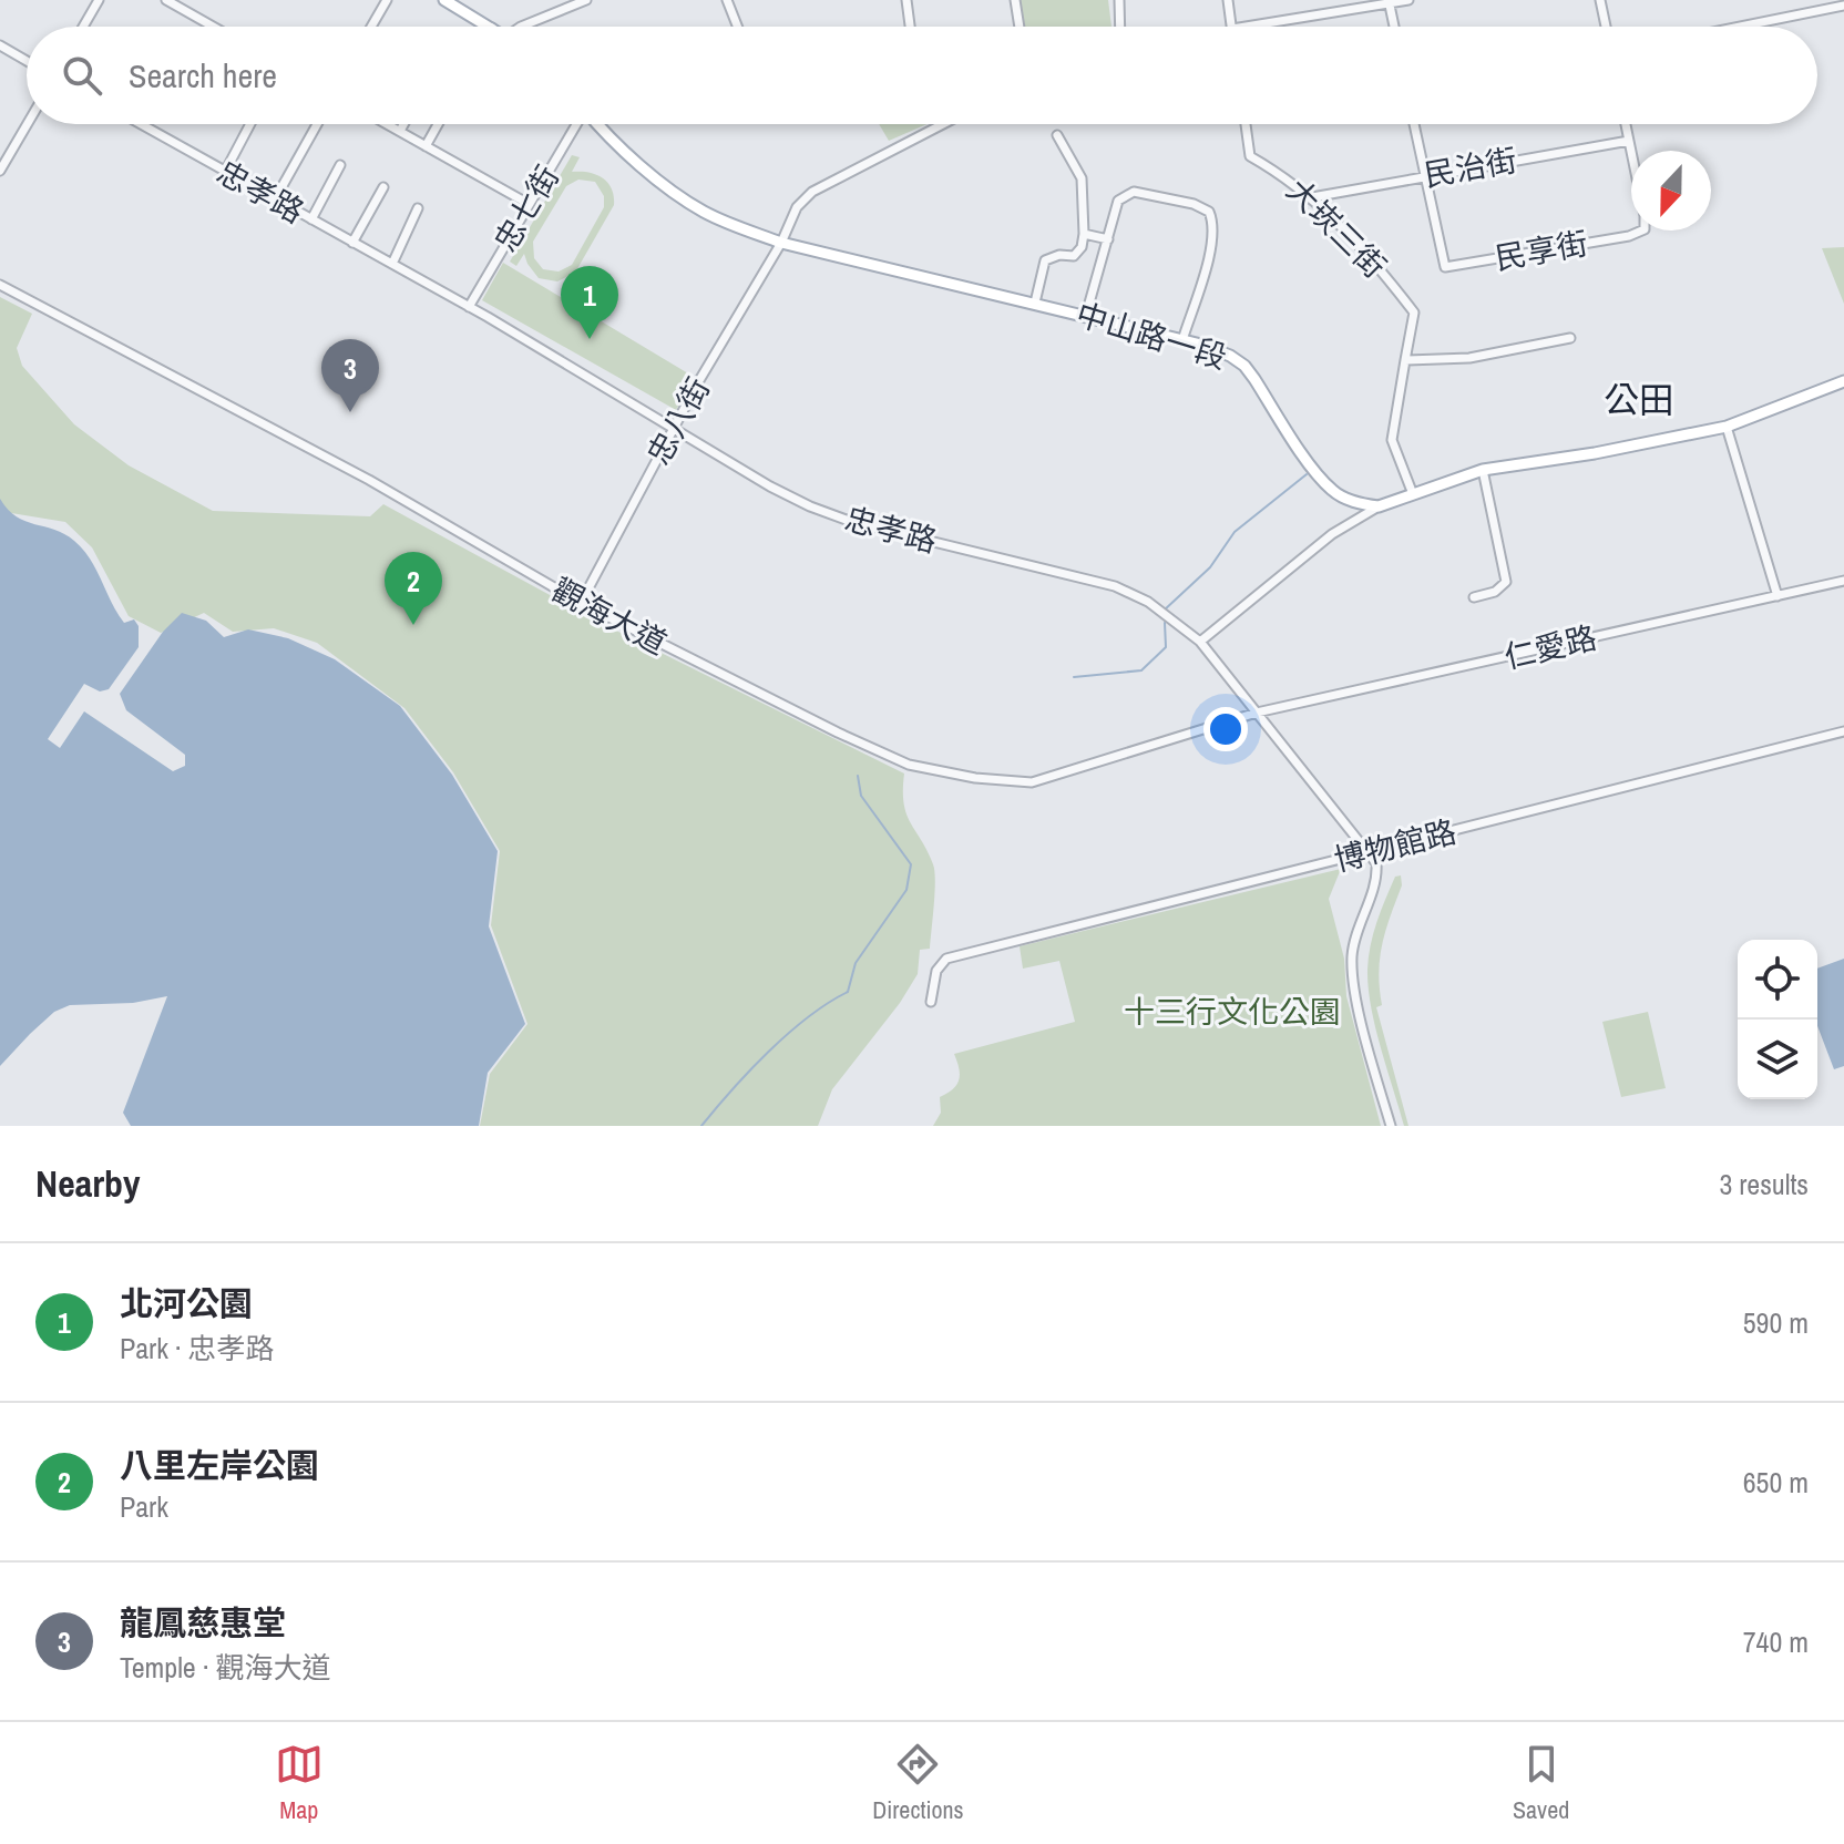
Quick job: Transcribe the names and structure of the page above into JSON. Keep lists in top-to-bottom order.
{
  "streets": {
    "main road": ["中山路一段"],
    "street": [
      "民治街",
      "忠孝路",
      "忠七街",
      "大崁三街",
      "民享街",
      "忠八街",
      "觀海大道",
      "仁愛路",
      "博物館路"
    ]
  },
  "crossings": [
    ["民治街", "大崁三街"],
    ["民治街", "民享街"],
    ["忠孝路", "忠七街"],
    ["忠孝路", "忠八街"],
    ["忠孝路", "觀海大道"],
    ["忠孝路", "仁愛路"],
    ["忠孝路", "博物館路"],
    ["中山路一段", "忠八街"],
    ["忠八街", "觀海大道"],
    ["觀海大道", "仁愛路"]
  ],
  "districts": ["公田"],
  "parks": ["十三行文化公園"],
  "north": "bottom",
  "page": {
    "search": "Search here",
    "pins": ["1", "3", "2"],
    "heading": ["Nearby", "3 results"],
    "list": [
      {
        "mark": "1",
        "name": "北河公園",
        "note": "Park · 忠孝路",
        "value": "590 m"
      },
      {
        "mark": "2",
        "name": "八里左岸公園",
        "note": "Park",
        "value": "650 m"
      },
      {
        "mark": "3",
        "name": "龍鳳慈惠堂",
        "note": "Temple · 觀海大道",
        "value": "740 m"
      }
    ],
    "nav": ["Map", "Directions", "Saved"]
  }
}
